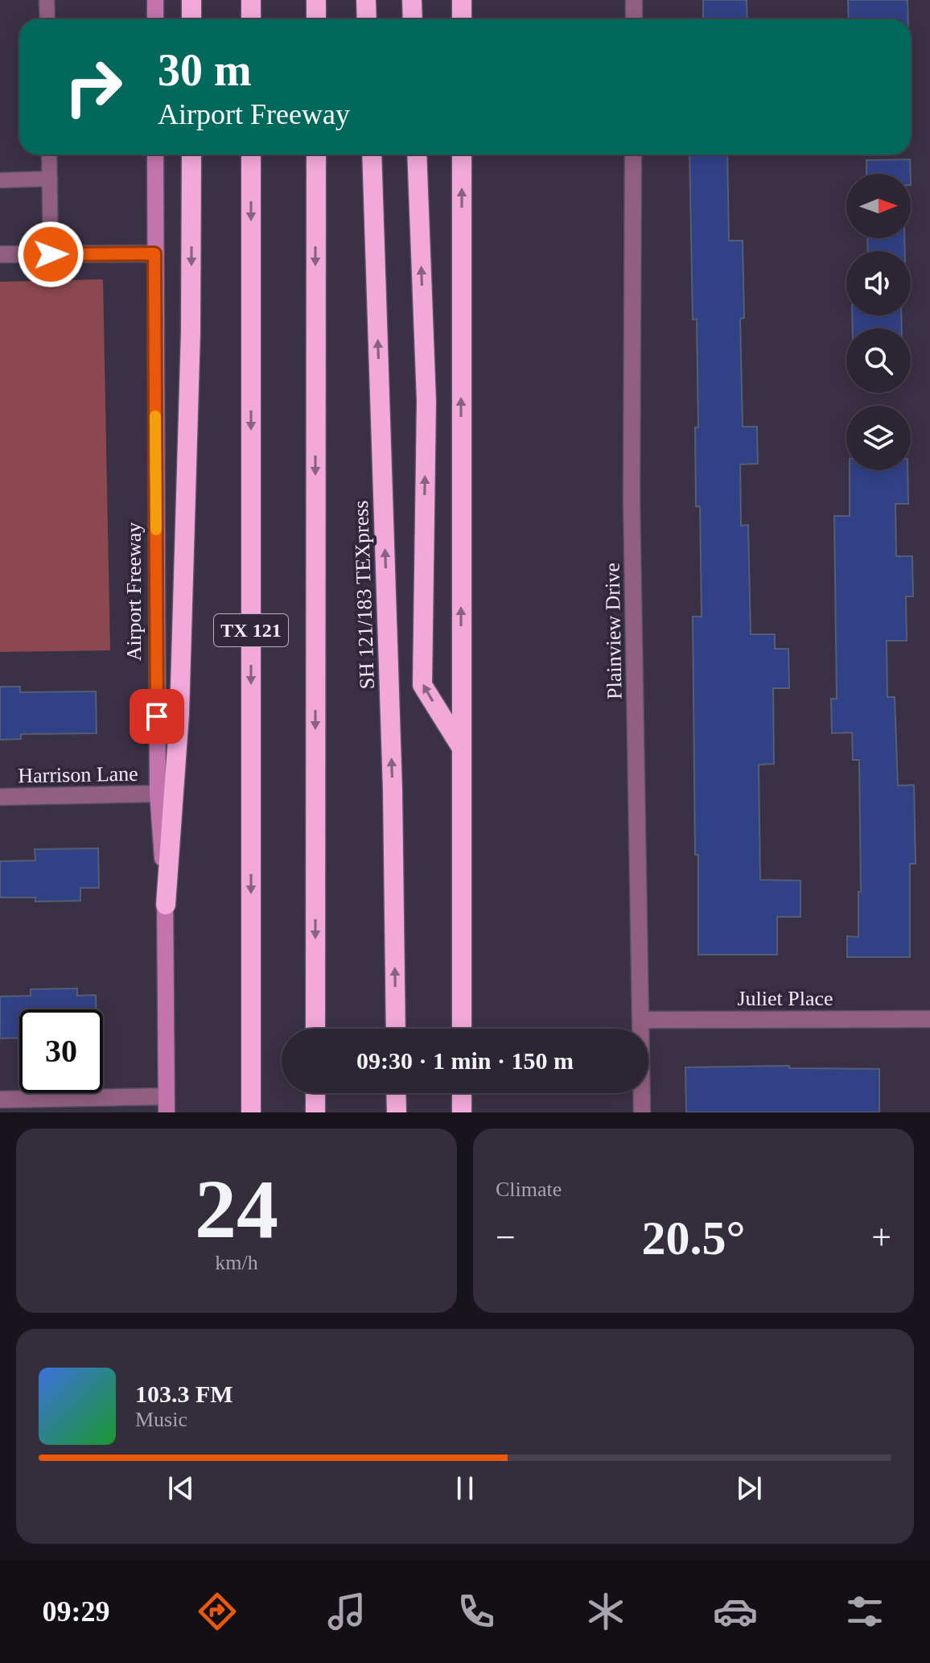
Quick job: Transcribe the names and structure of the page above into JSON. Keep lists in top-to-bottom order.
{
  "streets": {
    "highway": ["SH 121/183 TEXpress", "TX 121"],
    "main road": ["Airport Freeway"],
    "street": ["Plainview Drive", "Harrison Lane", "Juliet Place"]
  },
  "crossings": [
    ["Airport Freeway", "Harrison Lane"],
    ["Plainview Drive", "Juliet Place"]
  ],
  "north": "right",
  "page": {
    "turn": ["30 m", "Airport Freeway"],
    "limit": "30",
    "trip": "09:30 · 1 min · 150 m",
    "tile": [
      ["24", "km/h"],
      "Climate"
    ],
    "heat": ["−", "20.5°", "+"],
    "song": ["103.3 FM", "Music"],
    "tabs": "09:29"
  }
}
